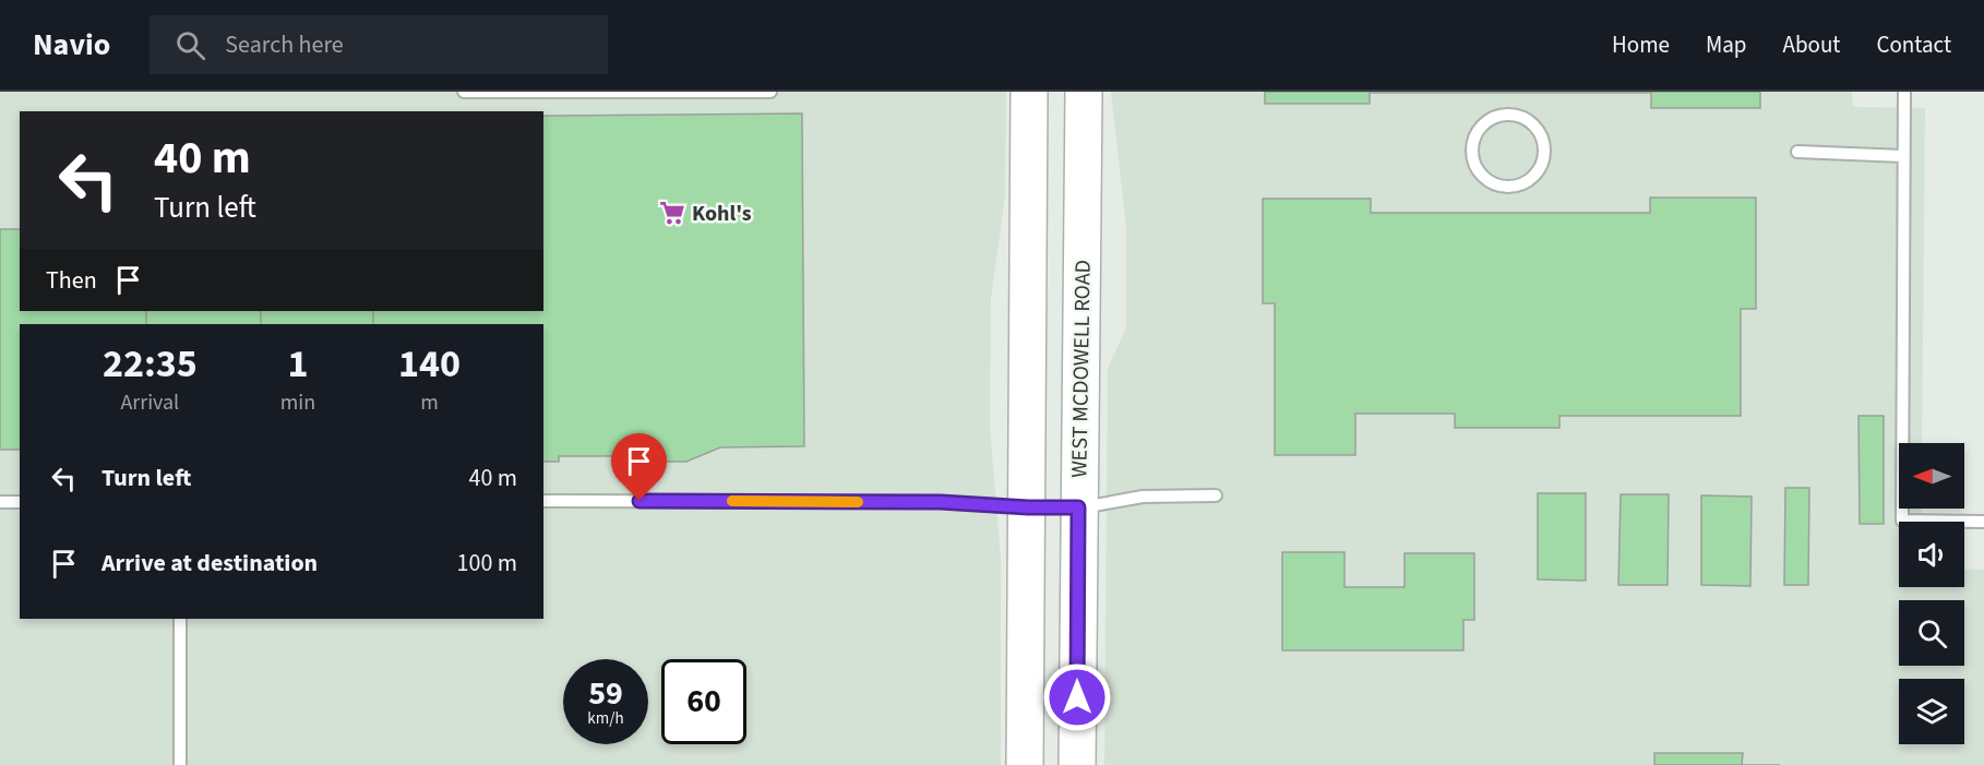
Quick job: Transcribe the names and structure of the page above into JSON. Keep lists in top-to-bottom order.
{
  "streets": {
    "main road": ["WEST MCDOWELL ROAD"]
  },
  "places": {
    "supermarket": ["Kohl's"]
  },
  "north": "left",
  "page": {
    "header": "Navio",
    "search": "Search here",
    "nav": [
      "Home",
      "Map",
      "About",
      "Contact"
    ],
    "turn": ["40 m", "Turn left"],
    "then": "Then",
    "eta": [
      "22:35",
      "Arrival",
      "1",
      "min",
      "140",
      "m"
    ],
    "list": [
      {
        "name": "Turn left",
        "value": "40 m"
      },
      {
        "name": "Arrive at destination",
        "value": "100 m"
      }
    ],
    "speed": "59 km/h",
    "limit": "60"
  }
}
